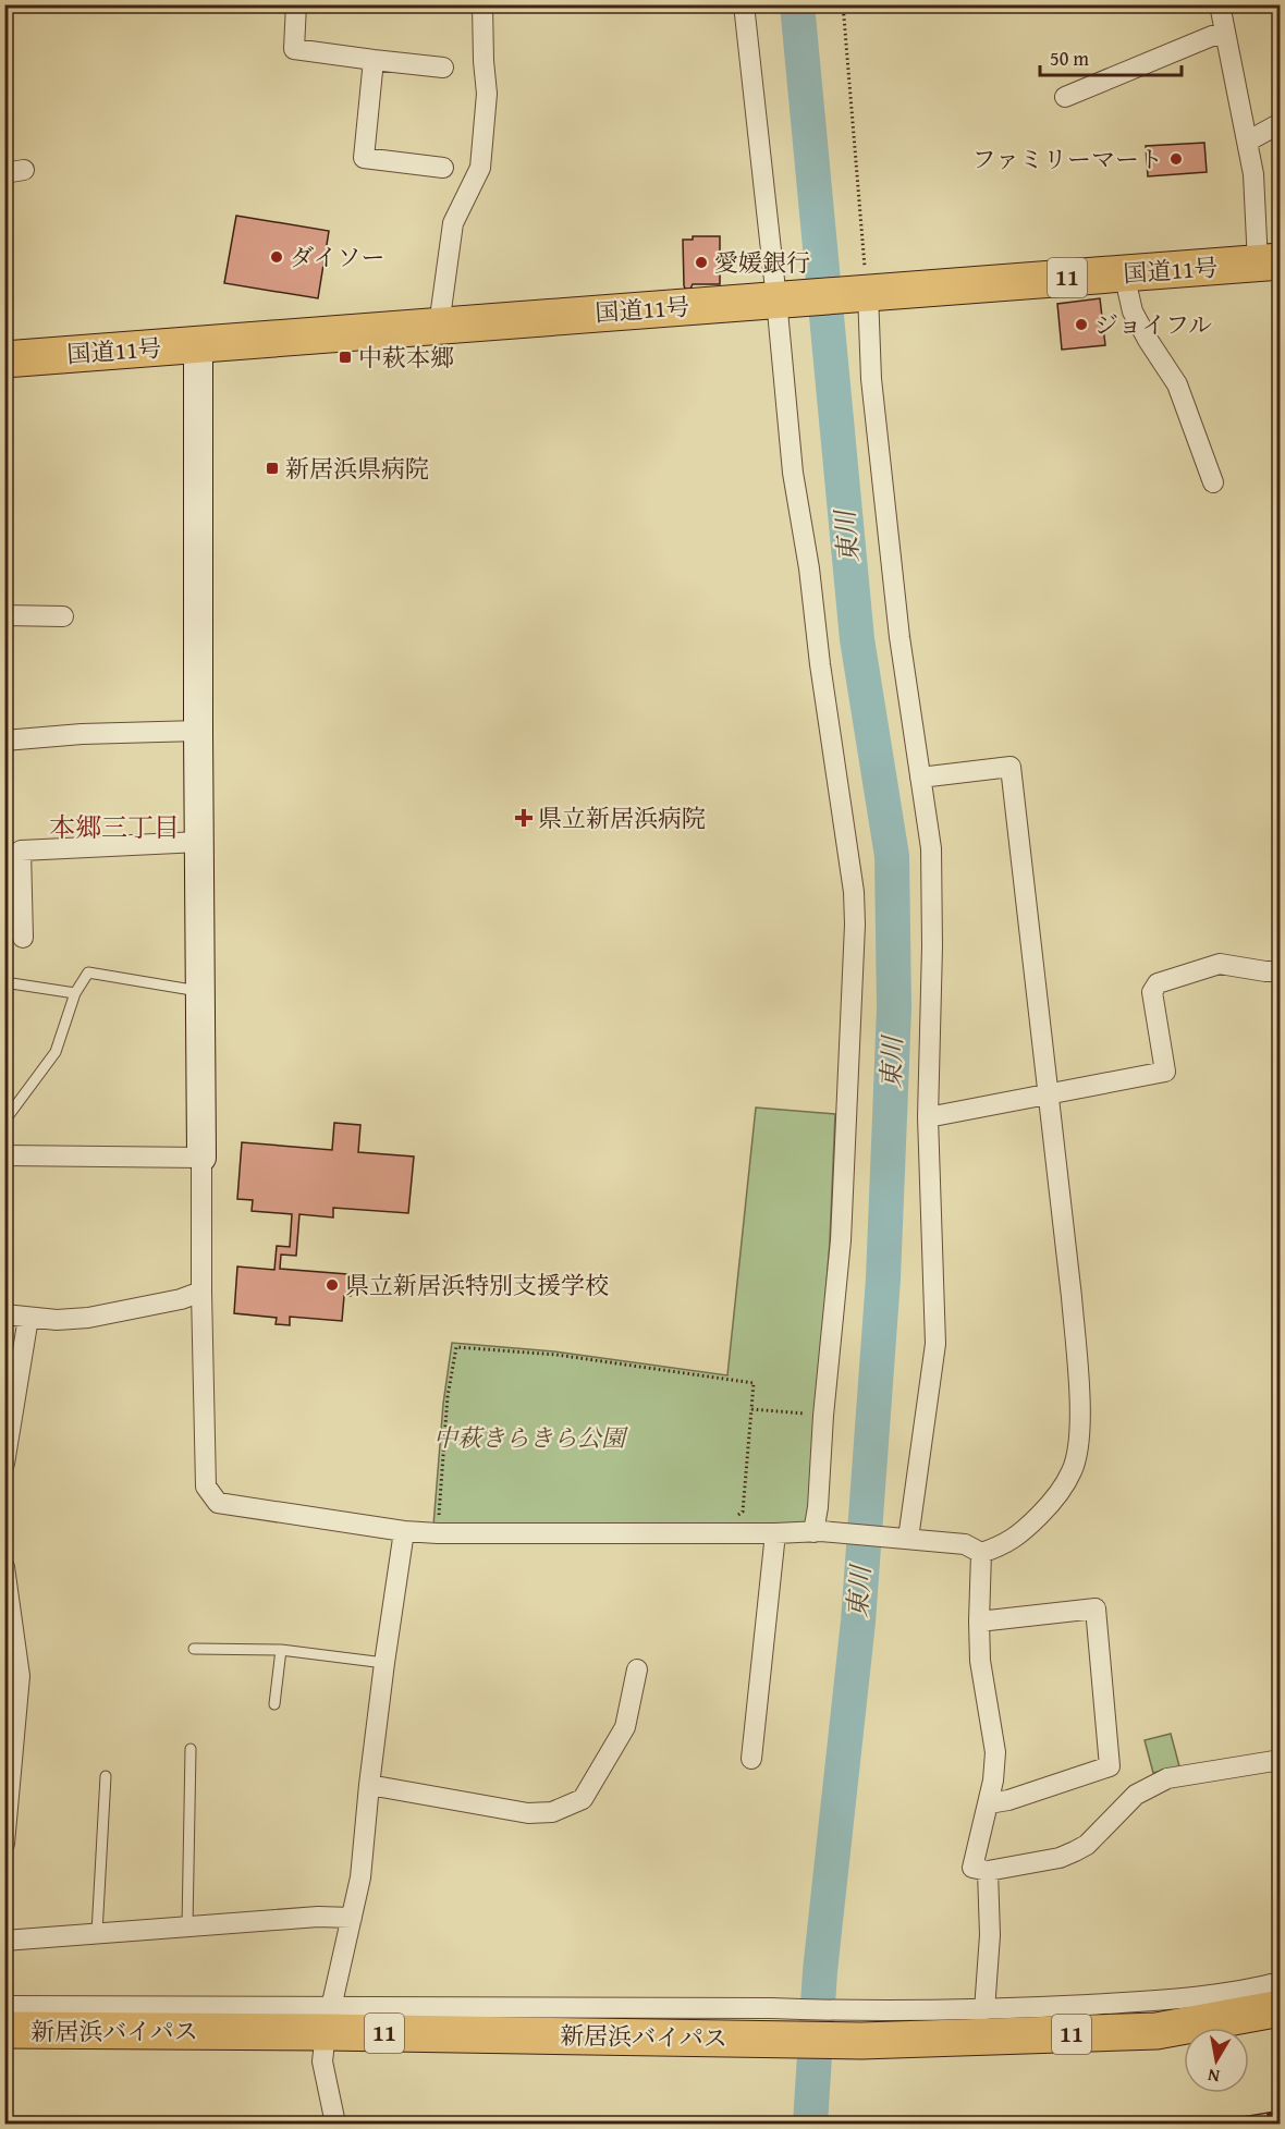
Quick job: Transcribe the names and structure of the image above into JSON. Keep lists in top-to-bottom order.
{
  "streets": {
    "highway": ["国道11号", "11", "新居浜バイパス"]
  },
  "districts": ["本郷三丁目"],
  "water": ["東川"],
  "parks": ["中萩きらきら公園"],
  "places": {
    "other": [
      "ファミリーマート",
      "ダイソー",
      "愛媛銀行",
      "ジョイフル",
      "県立新居浜特別支援学校"
    ],
    "transit": ["中萩本郷", "新居浜県病院"],
    "health": ["県立新居浜病院"]
  },
  "scale_bar": "50 m",
  "north": "bottom"
}
